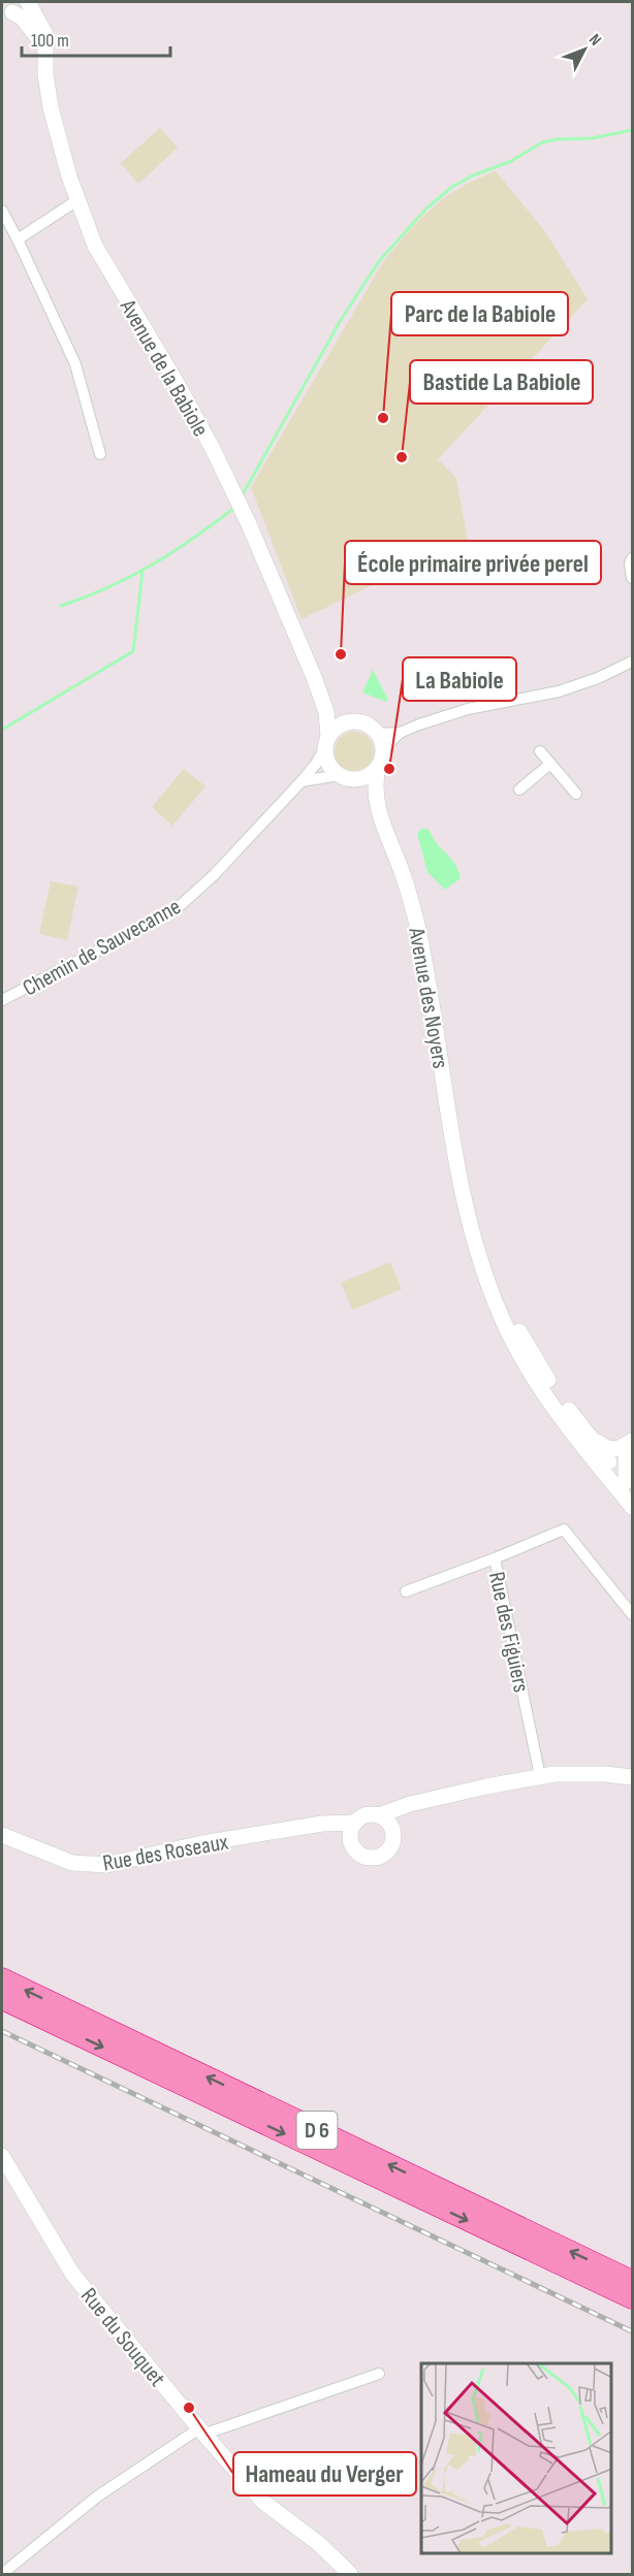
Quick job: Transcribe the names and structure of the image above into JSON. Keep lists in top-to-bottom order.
{
  "streets": {
    "highway": ["D 6"],
    "street": [
      "Avenue de la Babiole",
      "Chemin de Sauvecanne",
      "Avenue des Noyers",
      "Rue des Figuiers",
      "Rue des Roseaux",
      "Rue du Souquet"
    ]
  },
  "crossings": [
    ["Avenue de la Babiole", "Chemin de Sauvecanne"],
    ["Avenue de la Babiole", "Avenue des Noyers"],
    ["Chemin de Sauvecanne", "Avenue des Noyers"]
  ],
  "places": [
    "Parc de la Babiole",
    "Bastide La Babiole",
    "École primaire privée perel",
    "La Babiole",
    "Hameau du Verger"
  ],
  "scale_bar": "100 m",
  "north": "top right"
}
